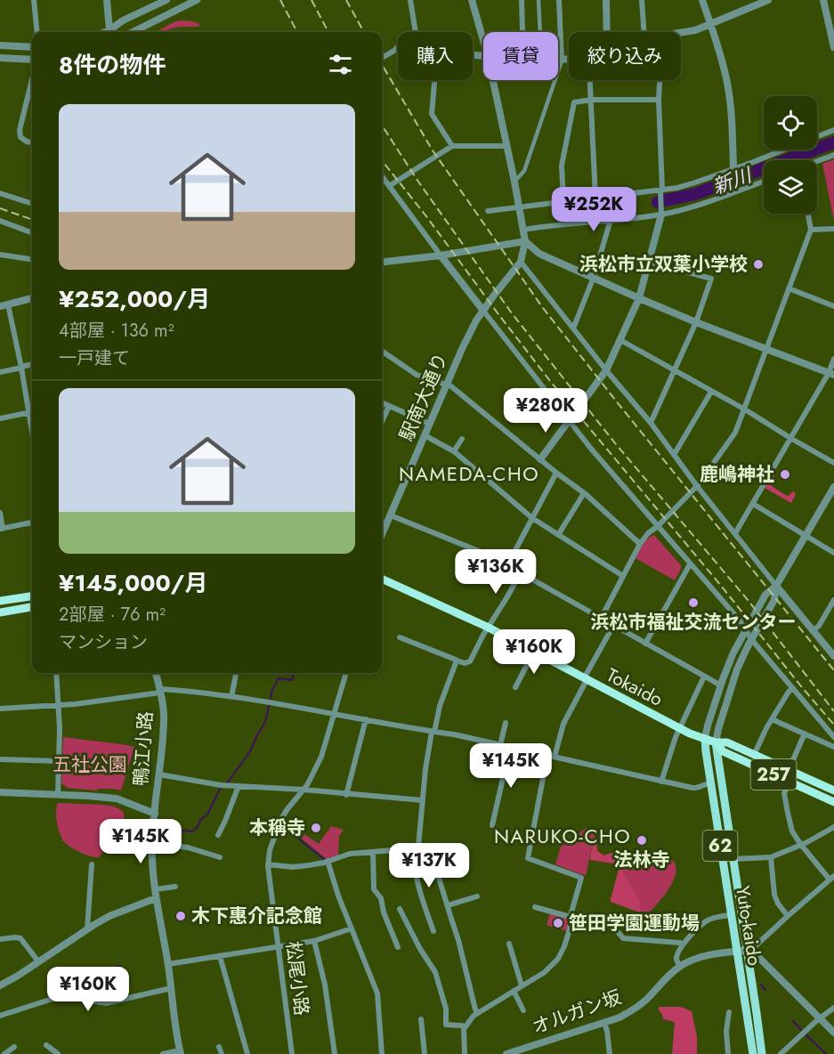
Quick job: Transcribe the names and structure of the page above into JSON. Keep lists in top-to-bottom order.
{
  "streets": {
    "highway": ["Tokaido", "257"],
    "main road": ["62", "Yuto-kaido"],
    "street": [
      "駅南大通り",
      "鴨江小路",
      "松尾小路",
      "オルガン坂"
    ]
  },
  "crossings": [
    ["Tokaido", "257"],
    ["Tokaido", "Yuto-kaido"],
    ["257", "Yuto-kaido"],
    ["Yuto-kaido", "オルガン坂"]
  ],
  "districts": ["NAMEDA-CHO", "NARUKO-CHO"],
  "water": ["新川"],
  "parks": ["五社公園"],
  "places": [
    "浜松市立双葉小学校",
    "鹿嶋神社",
    "浜松市福祉交流センター",
    "本稱寺",
    "法林寺",
    "木下惠介記念館",
    "笹田学園運動場"
  ],
  "page": {
    "chip": ["購入", "賃貸", "絞り込み"],
    "heading": "8件の物件",
    "list": [
      {
        "name": "¥252,000/月",
        "note": "4部屋 · 136 m² · 一戸建て"
      },
      {
        "name": "¥145,000/月",
        "note": "2部屋 · 76 m² · マンション"
      }
    ],
    "price": [
      "¥252K",
      "¥280K",
      "¥136K",
      "¥160K",
      "¥145K",
      "¥145K",
      "¥137K",
      "¥160K"
    ]
  }
}
